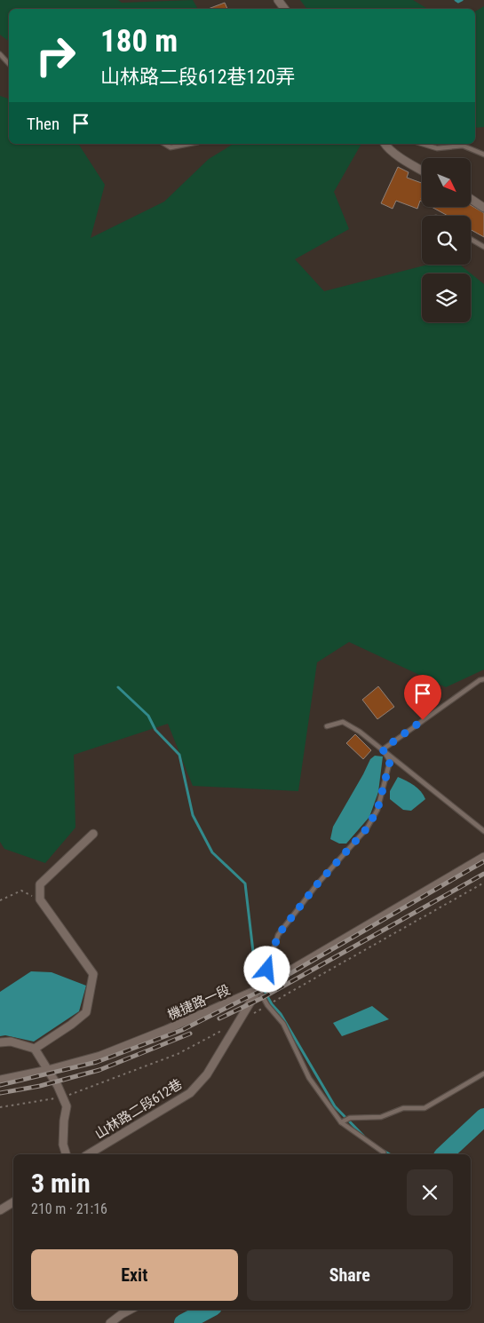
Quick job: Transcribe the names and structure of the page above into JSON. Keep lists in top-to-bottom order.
{
  "streets": {
    "street": ["機捷路一段", "山林路二段612巷"]
  },
  "crossings": [
    ["機捷路一段", "山林路二段612巷"]
  ],
  "north": "bottom right",
  "page": {
    "turn": ["180 m", "山林路二段612巷120弄"],
    "then": "Then",
    "heading": ["3 min", "210 m · 21:16"],
    "buttons": ["Exit", "Share"]
  }
}
